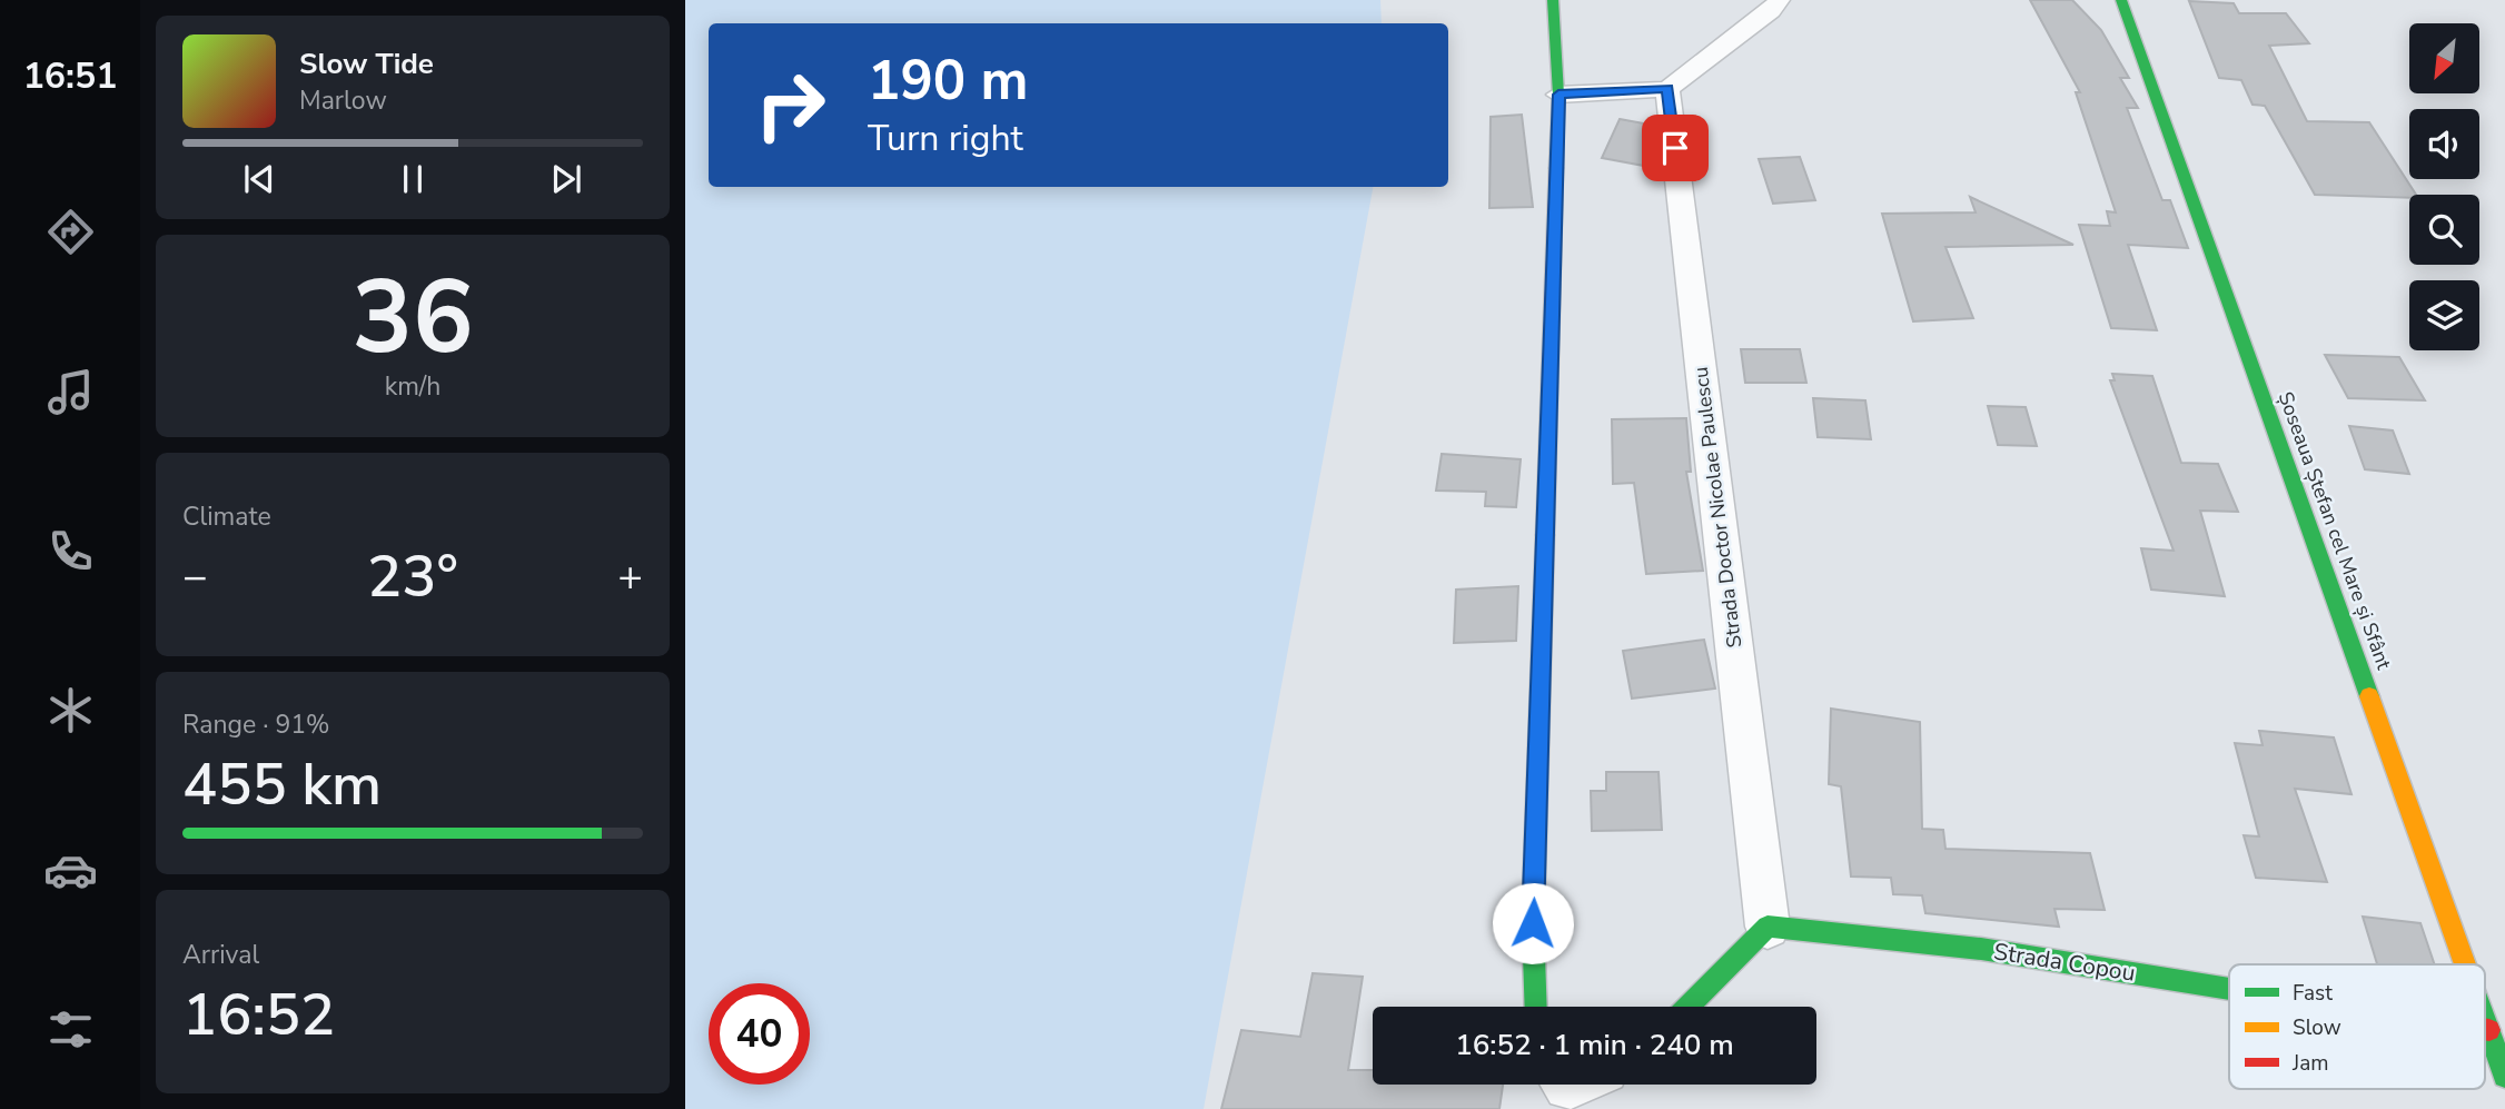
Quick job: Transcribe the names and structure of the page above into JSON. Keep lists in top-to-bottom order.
{
  "streets": {
    "street": ["Strada Doctor Nicolae Paulescu", "Șoseaua Ștefan cel Mare și Sfânt", "Strada Copou"]
  },
  "crossings": [
    ["Strada Doctor Nicolae Paulescu", "Strada Copou"],
    ["Șoseaua Ștefan cel Mare și Sfânt", "Strada Copou"]
  ],
  "legend": ["Fast", "Slow", "Jam"],
  "north": "bottom left",
  "page": {
    "tabs": "16:51",
    "turn": ["190 m", "Turn right"],
    "song": ["Slow Tide", "Marlow"],
    "tile": [
      ["36", "km/h"],
      "Climate",
      ["Range · 91%", "455 km"],
      ["Arrival", "16:52"]
    ],
    "heat": ["−", "23°", "+"],
    "limit": "40",
    "trip": "16:52 · 1 min · 240 m"
  }
}
